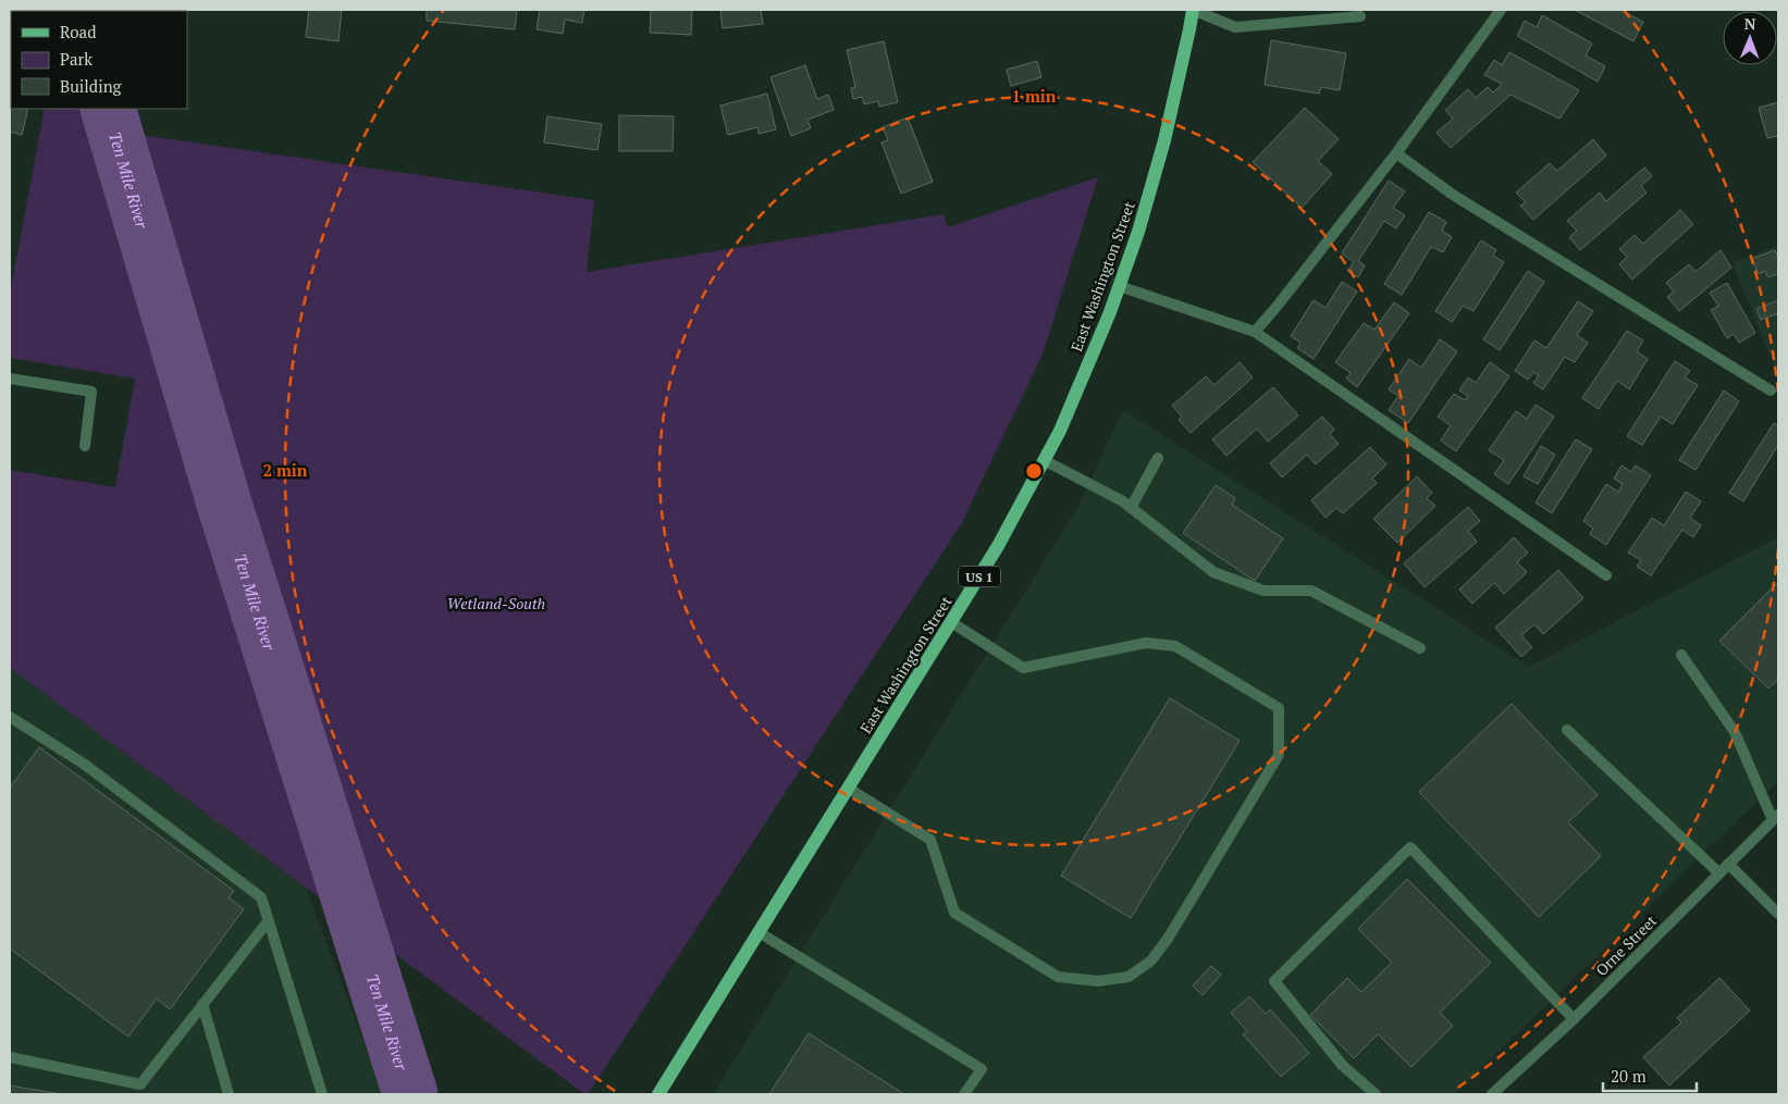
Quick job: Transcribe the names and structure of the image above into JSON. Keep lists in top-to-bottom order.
{
  "streets": {
    "main road": ["East Washington Street", "US 1"],
    "street": ["Orne Street"]
  },
  "water": ["Ten Mile River"],
  "parks": ["Wetland-South"],
  "legend": ["Road", "Park", "Building"],
  "scale_bar": "20 m",
  "north": "top",
  "rings": ["1 min", "2 min"]
}
